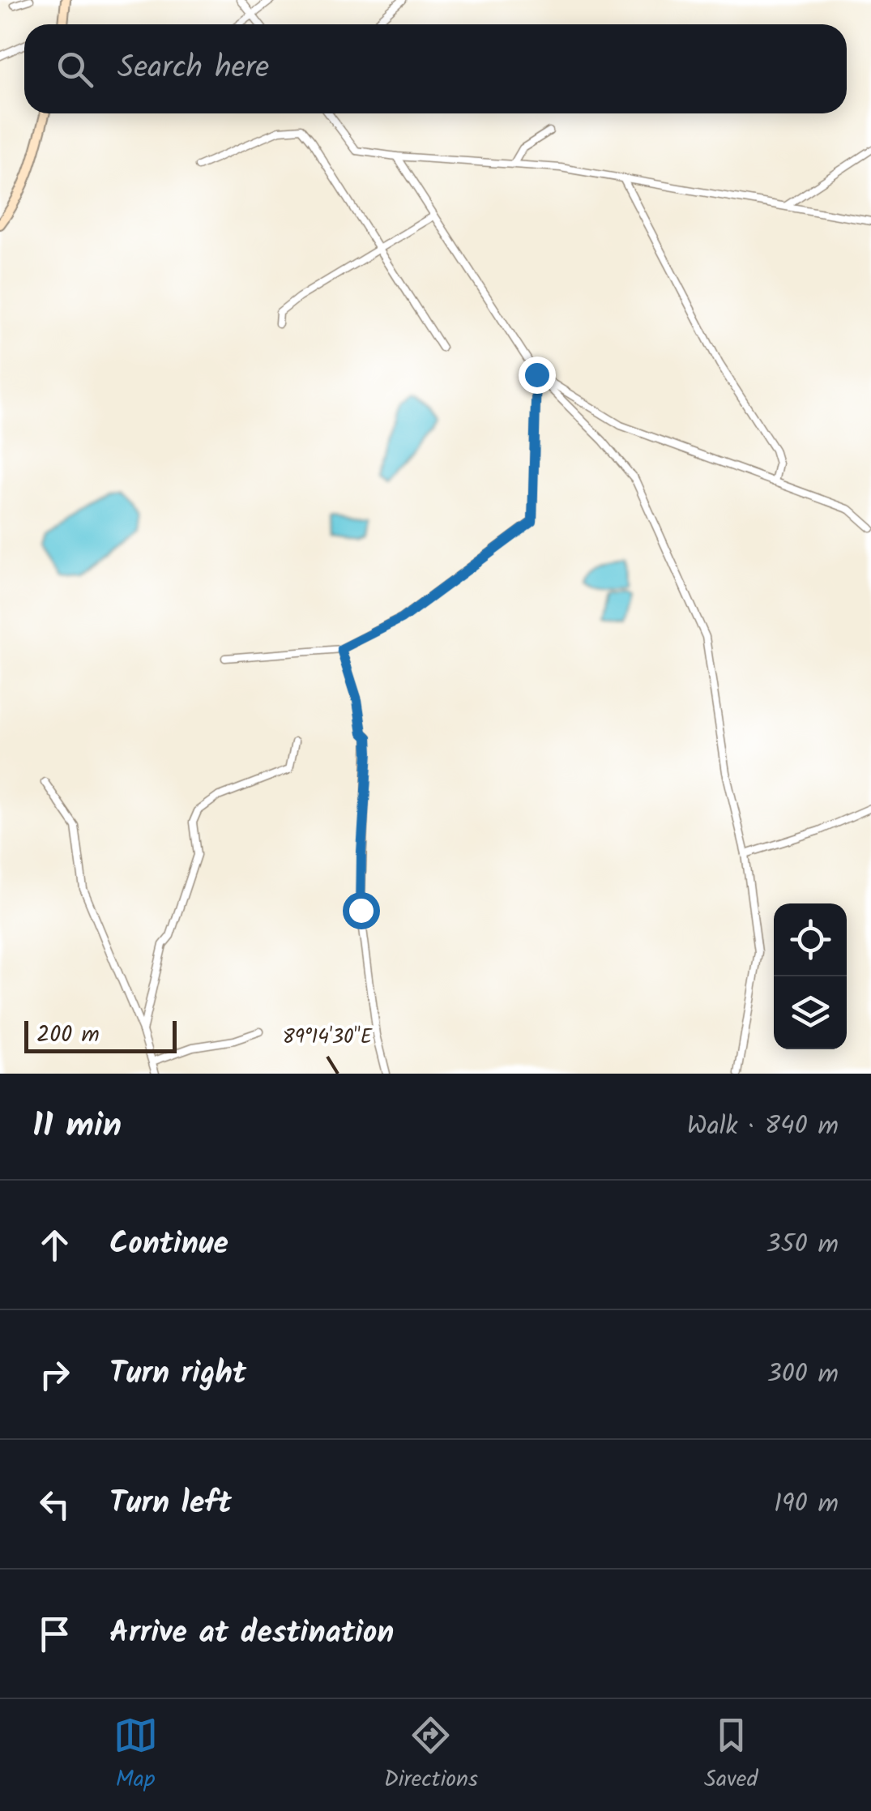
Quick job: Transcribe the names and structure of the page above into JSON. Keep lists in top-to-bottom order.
{
  "scale_bar": "200 m",
  "page": {
    "search": "Search here",
    "scale": "200 m",
    "heading": ["11 min", "Walk · 840 m"],
    "list": [
      ["Continue", "350 m"],
      ["Turn right", "300 m"],
      ["Turn left", "190 m"],
      "Arrive at destination"
    ],
    "nav": ["Map", "Directions", "Saved"]
  },
  "coordinates": ["89°14'30\"E"]
}
